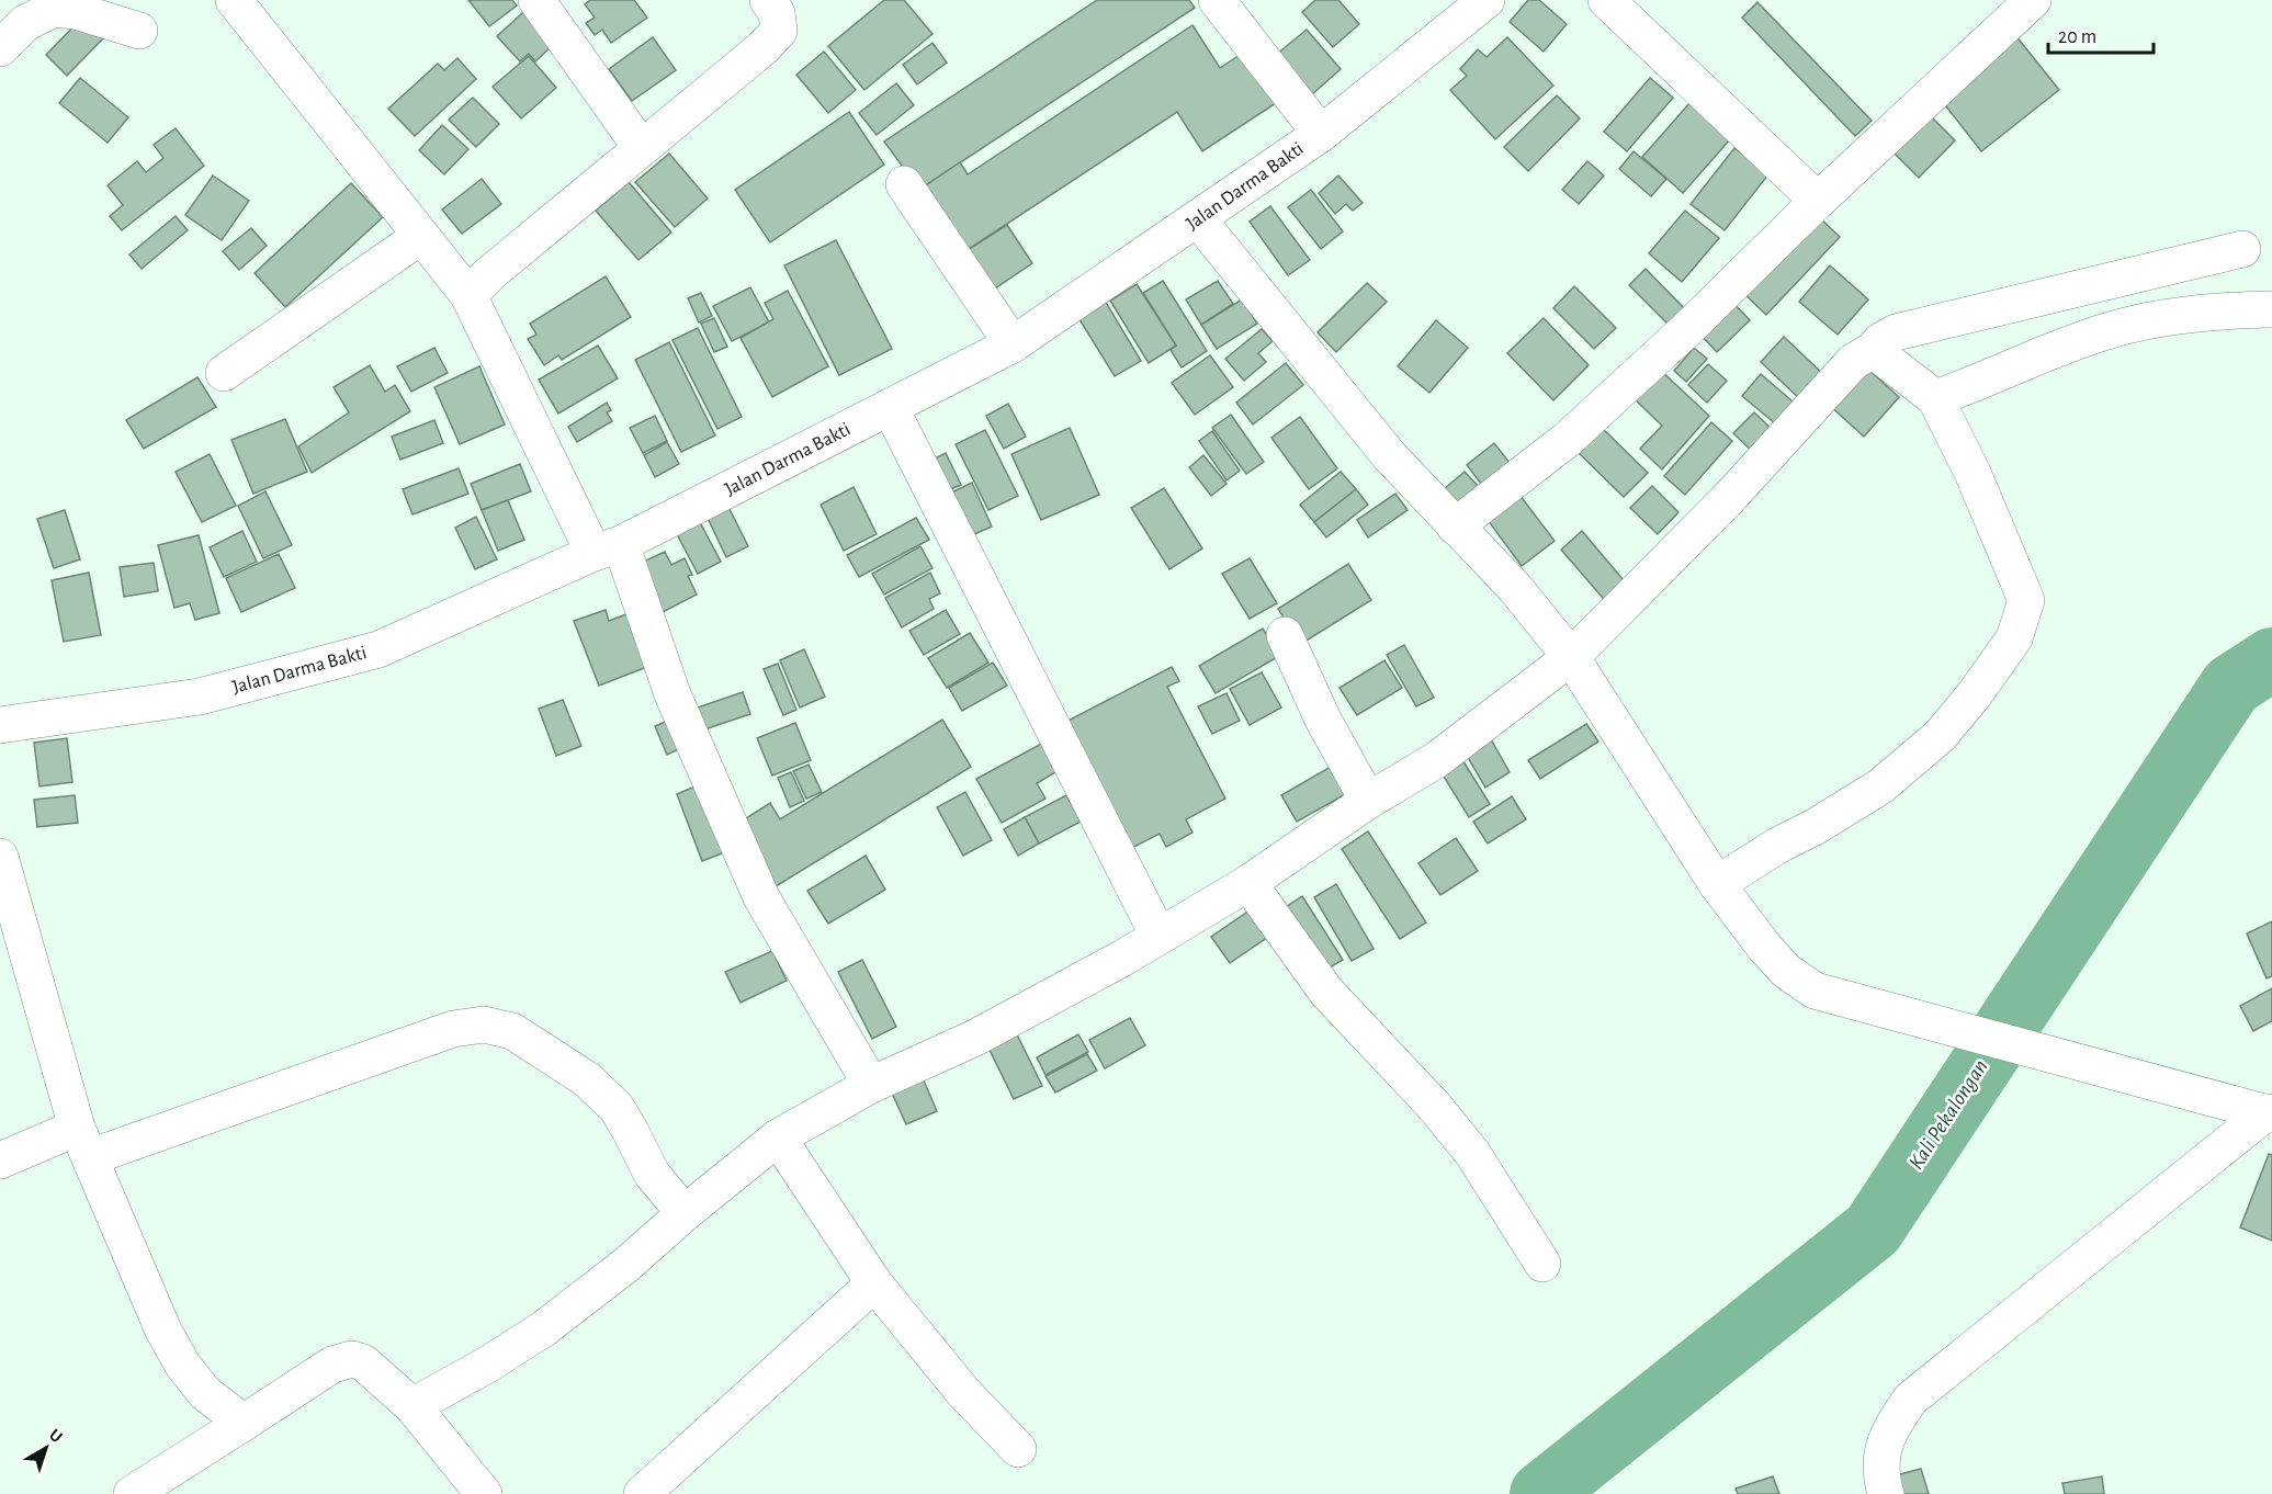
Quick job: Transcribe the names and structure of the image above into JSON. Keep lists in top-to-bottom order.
{
  "streets": {
    "street": ["Jalan Darma Bakti"]
  },
  "water": ["Kali Pekalongan"],
  "scale_bar": "20 m",
  "north": "top right"
}
